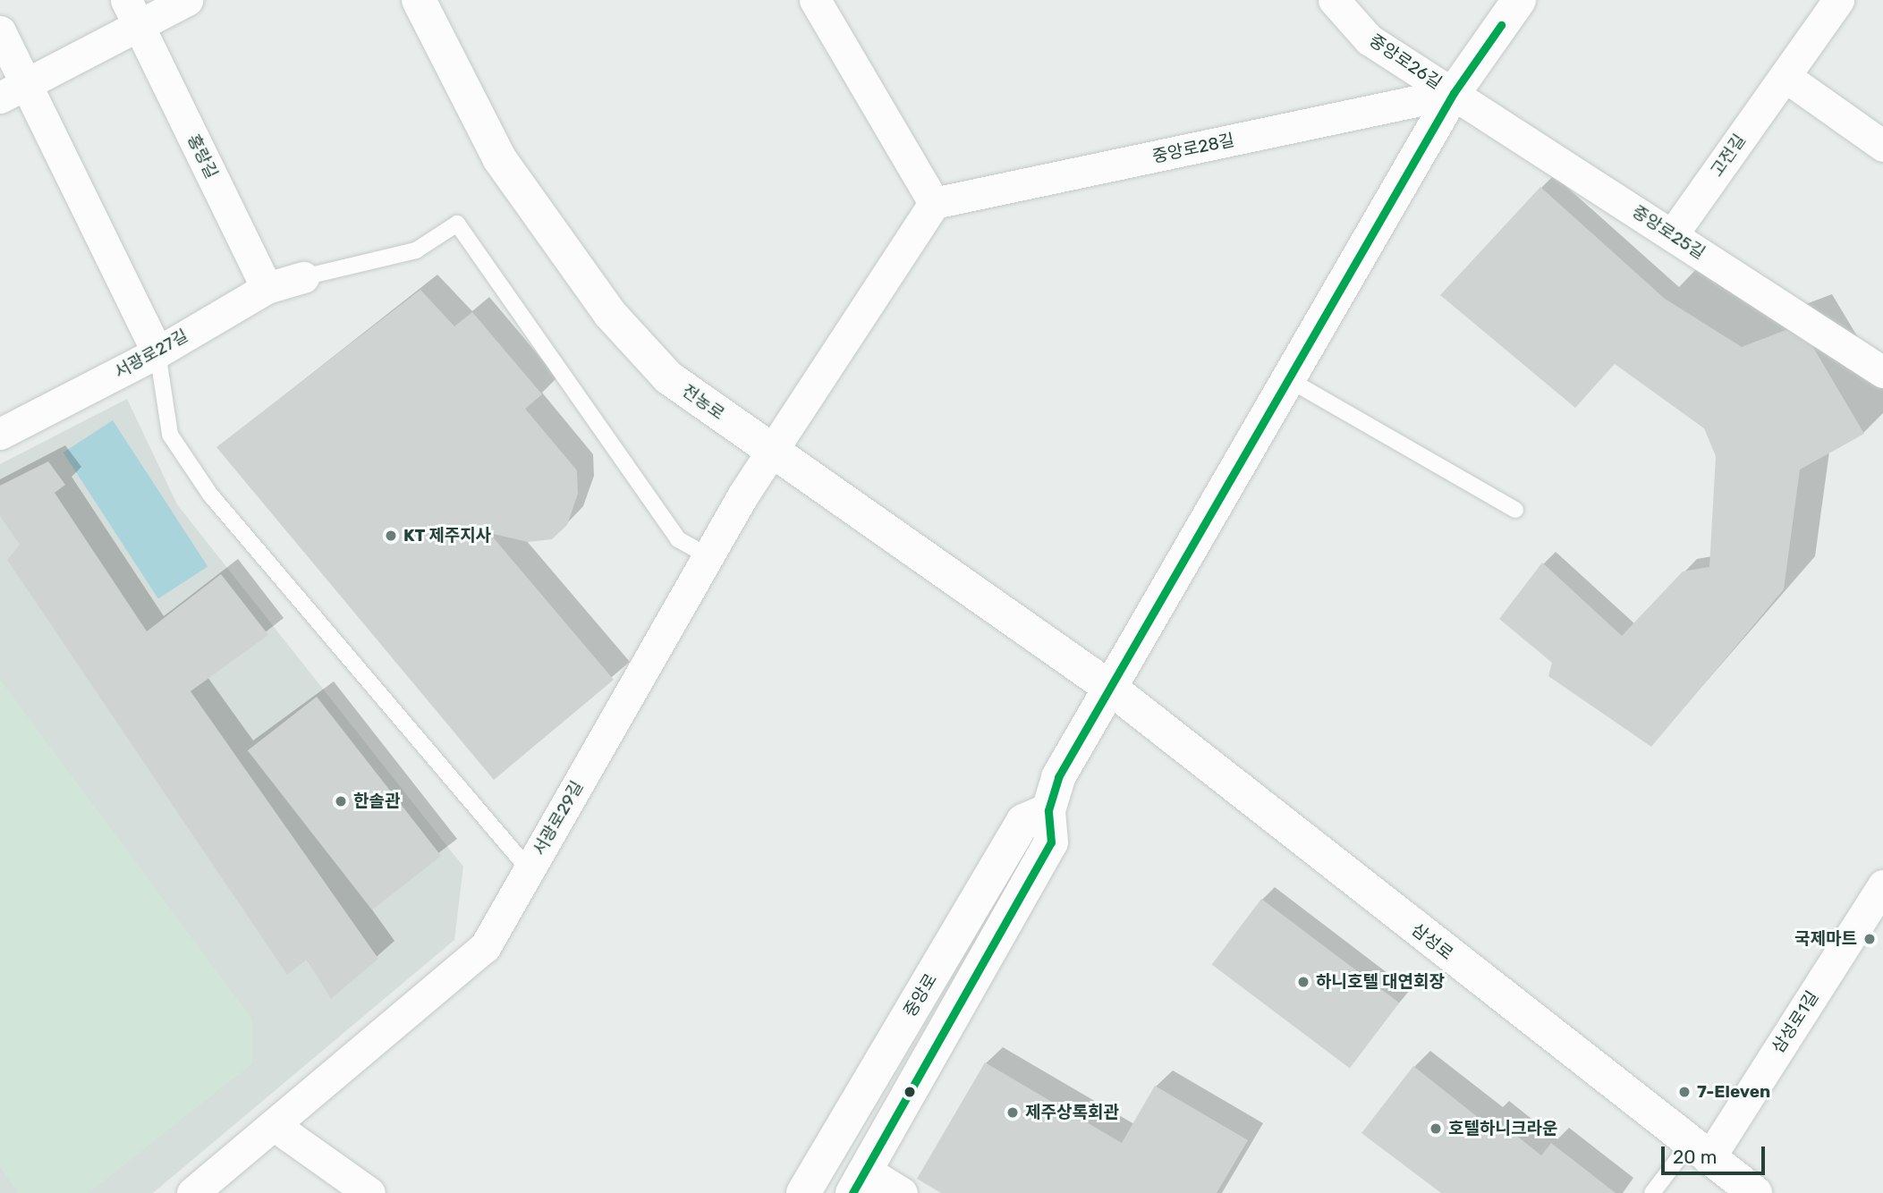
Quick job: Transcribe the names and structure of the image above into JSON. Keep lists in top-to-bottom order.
{
  "streets": {
    "main road": ["전농로", "삼성로", "중앙로"],
    "street": [
      "중앙로26길",
      "중앙로28길",
      "고전길",
      "홍랑길",
      "중앙로25길",
      "서광로27길",
      "서광로29길",
      "삼성로1길"
    ]
  },
  "crossings": [
    ["중앙로26길", "중앙로28길"],
    ["중앙로26길", "중앙로25길"],
    ["중앙로28길", "중앙로25길"],
    ["고전길", "중앙로25길"],
    ["홍랑길", "서광로27길"],
    ["전농로", "서광로29길"],
    ["전농로", "삼성로"],
    ["삼성로", "삼성로1길"]
  ],
  "places": [
    "KT 제주지사",
    "한솔관",
    "국제마트",
    "하니호텔 대연회장",
    "7-Eleven",
    "제주상록회관",
    "호텔하니크라운"
  ],
  "scale_bar": "20 m"
}
